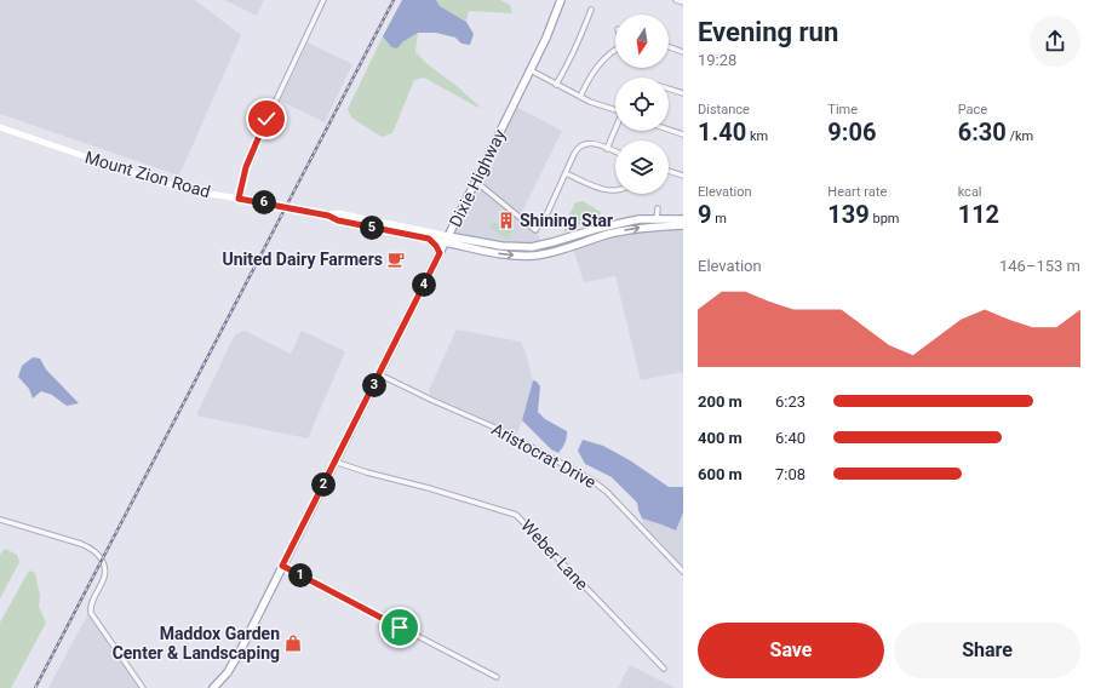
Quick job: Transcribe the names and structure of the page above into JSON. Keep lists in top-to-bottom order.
{
  "streets": {
    "main road": ["Mount Zion Road", "Dixie Highway"],
    "street": ["Aristocrat Drive", "Weber Lane"]
  },
  "crossings": [
    ["Mount Zion Road", "Dixie Highway"],
    ["Dixie Highway", "Aristocrat Drive"],
    ["Dixie Highway", "Weber Lane"]
  ],
  "places": {
    "building": ["Shining Star"],
    "cafe": ["United Dairy Farmers"],
    "shop": ["Maddox Garden Center & Landscaping"]
  },
  "north": "bottom",
  "page": {
    "heading": ["Evening run", "19:28"],
    "stats": [
      ["Distance", "1.40 km"],
      ["Time", "9:06"],
      ["Pace", "6:30 /km"],
      ["Elevation", "9 m"],
      ["Heart rate", "139 bpm"],
      ["kcal", "112"]
    ],
    "pins": [
      "6",
      "5",
      "4",
      "3",
      "2",
      "1"
    ],
    "chart": ["Elevation", "146–153 m"],
    "list": [
      {
        "name": "200 m",
        "note": "6:23"
      },
      {
        "name": "400 m",
        "note": "6:40"
      },
      {
        "name": "600 m",
        "note": "7:08"
      }
    ],
    "buttons": ["Save", "Share"]
  }
}
